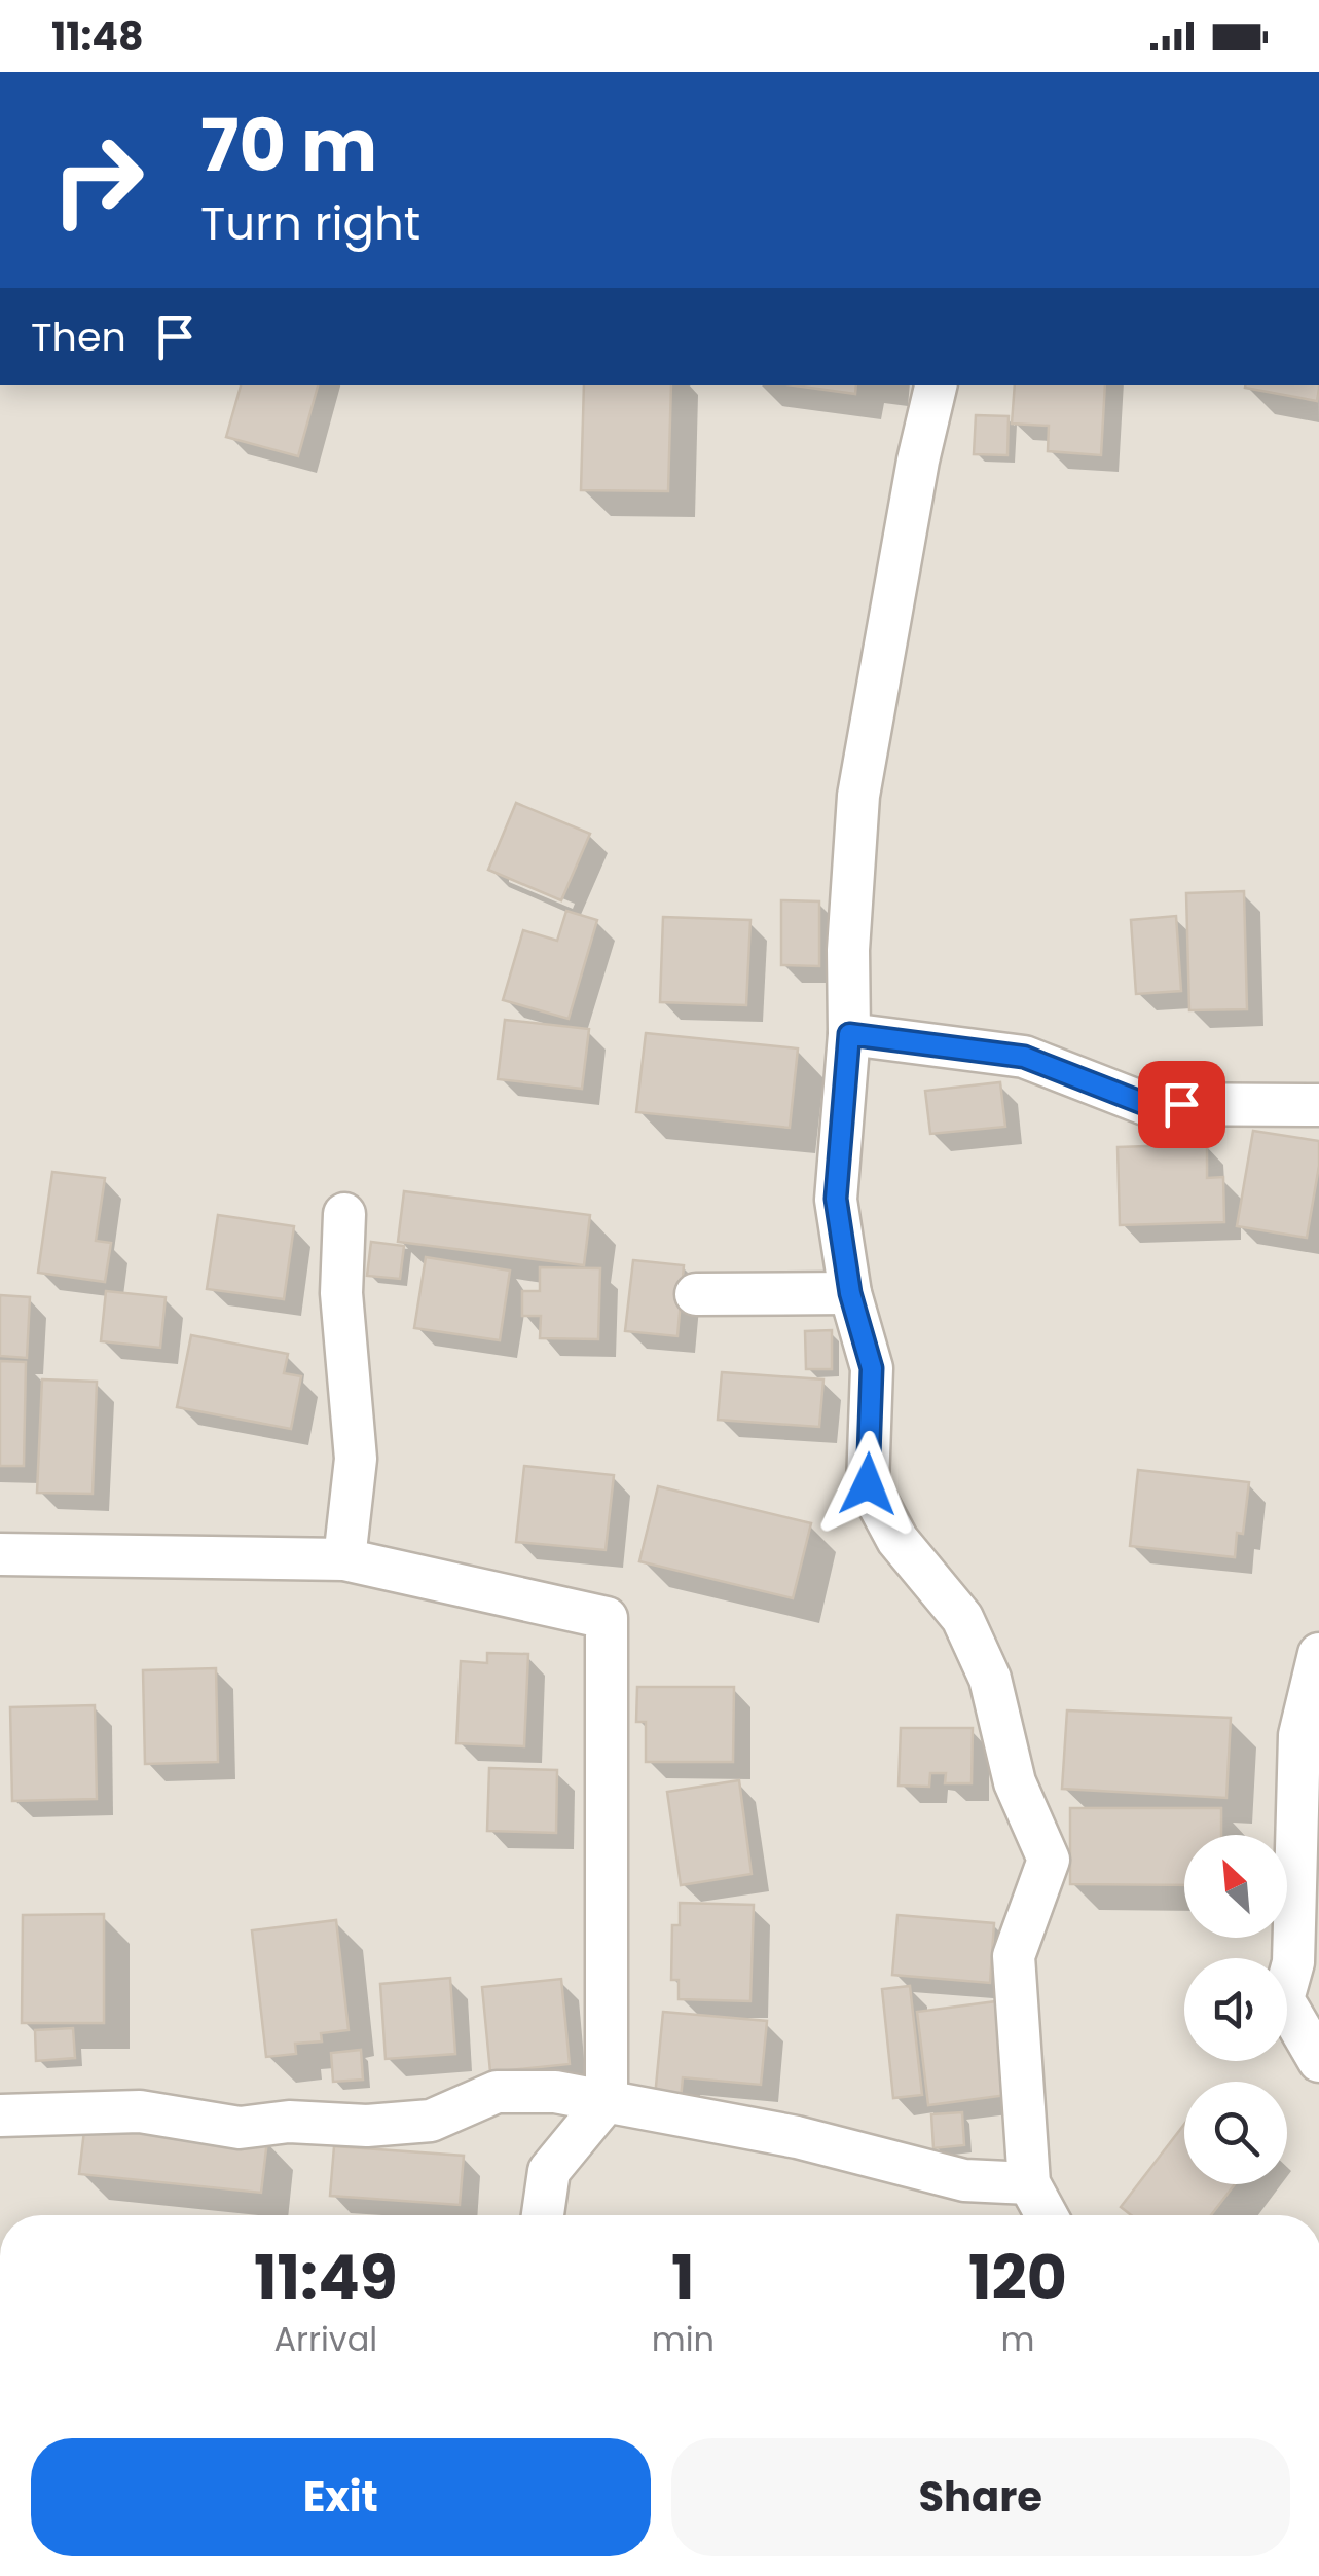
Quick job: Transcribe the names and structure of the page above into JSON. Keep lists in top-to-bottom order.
{
  "north": "top left",
  "page": {
    "status": "11:48",
    "turn": ["70 m", "Turn right"],
    "then": "Then",
    "eta": [
      "11:49",
      "Arrival",
      "1",
      "min",
      "120",
      "m"
    ],
    "buttons": ["Exit", "Share"]
  }
}
